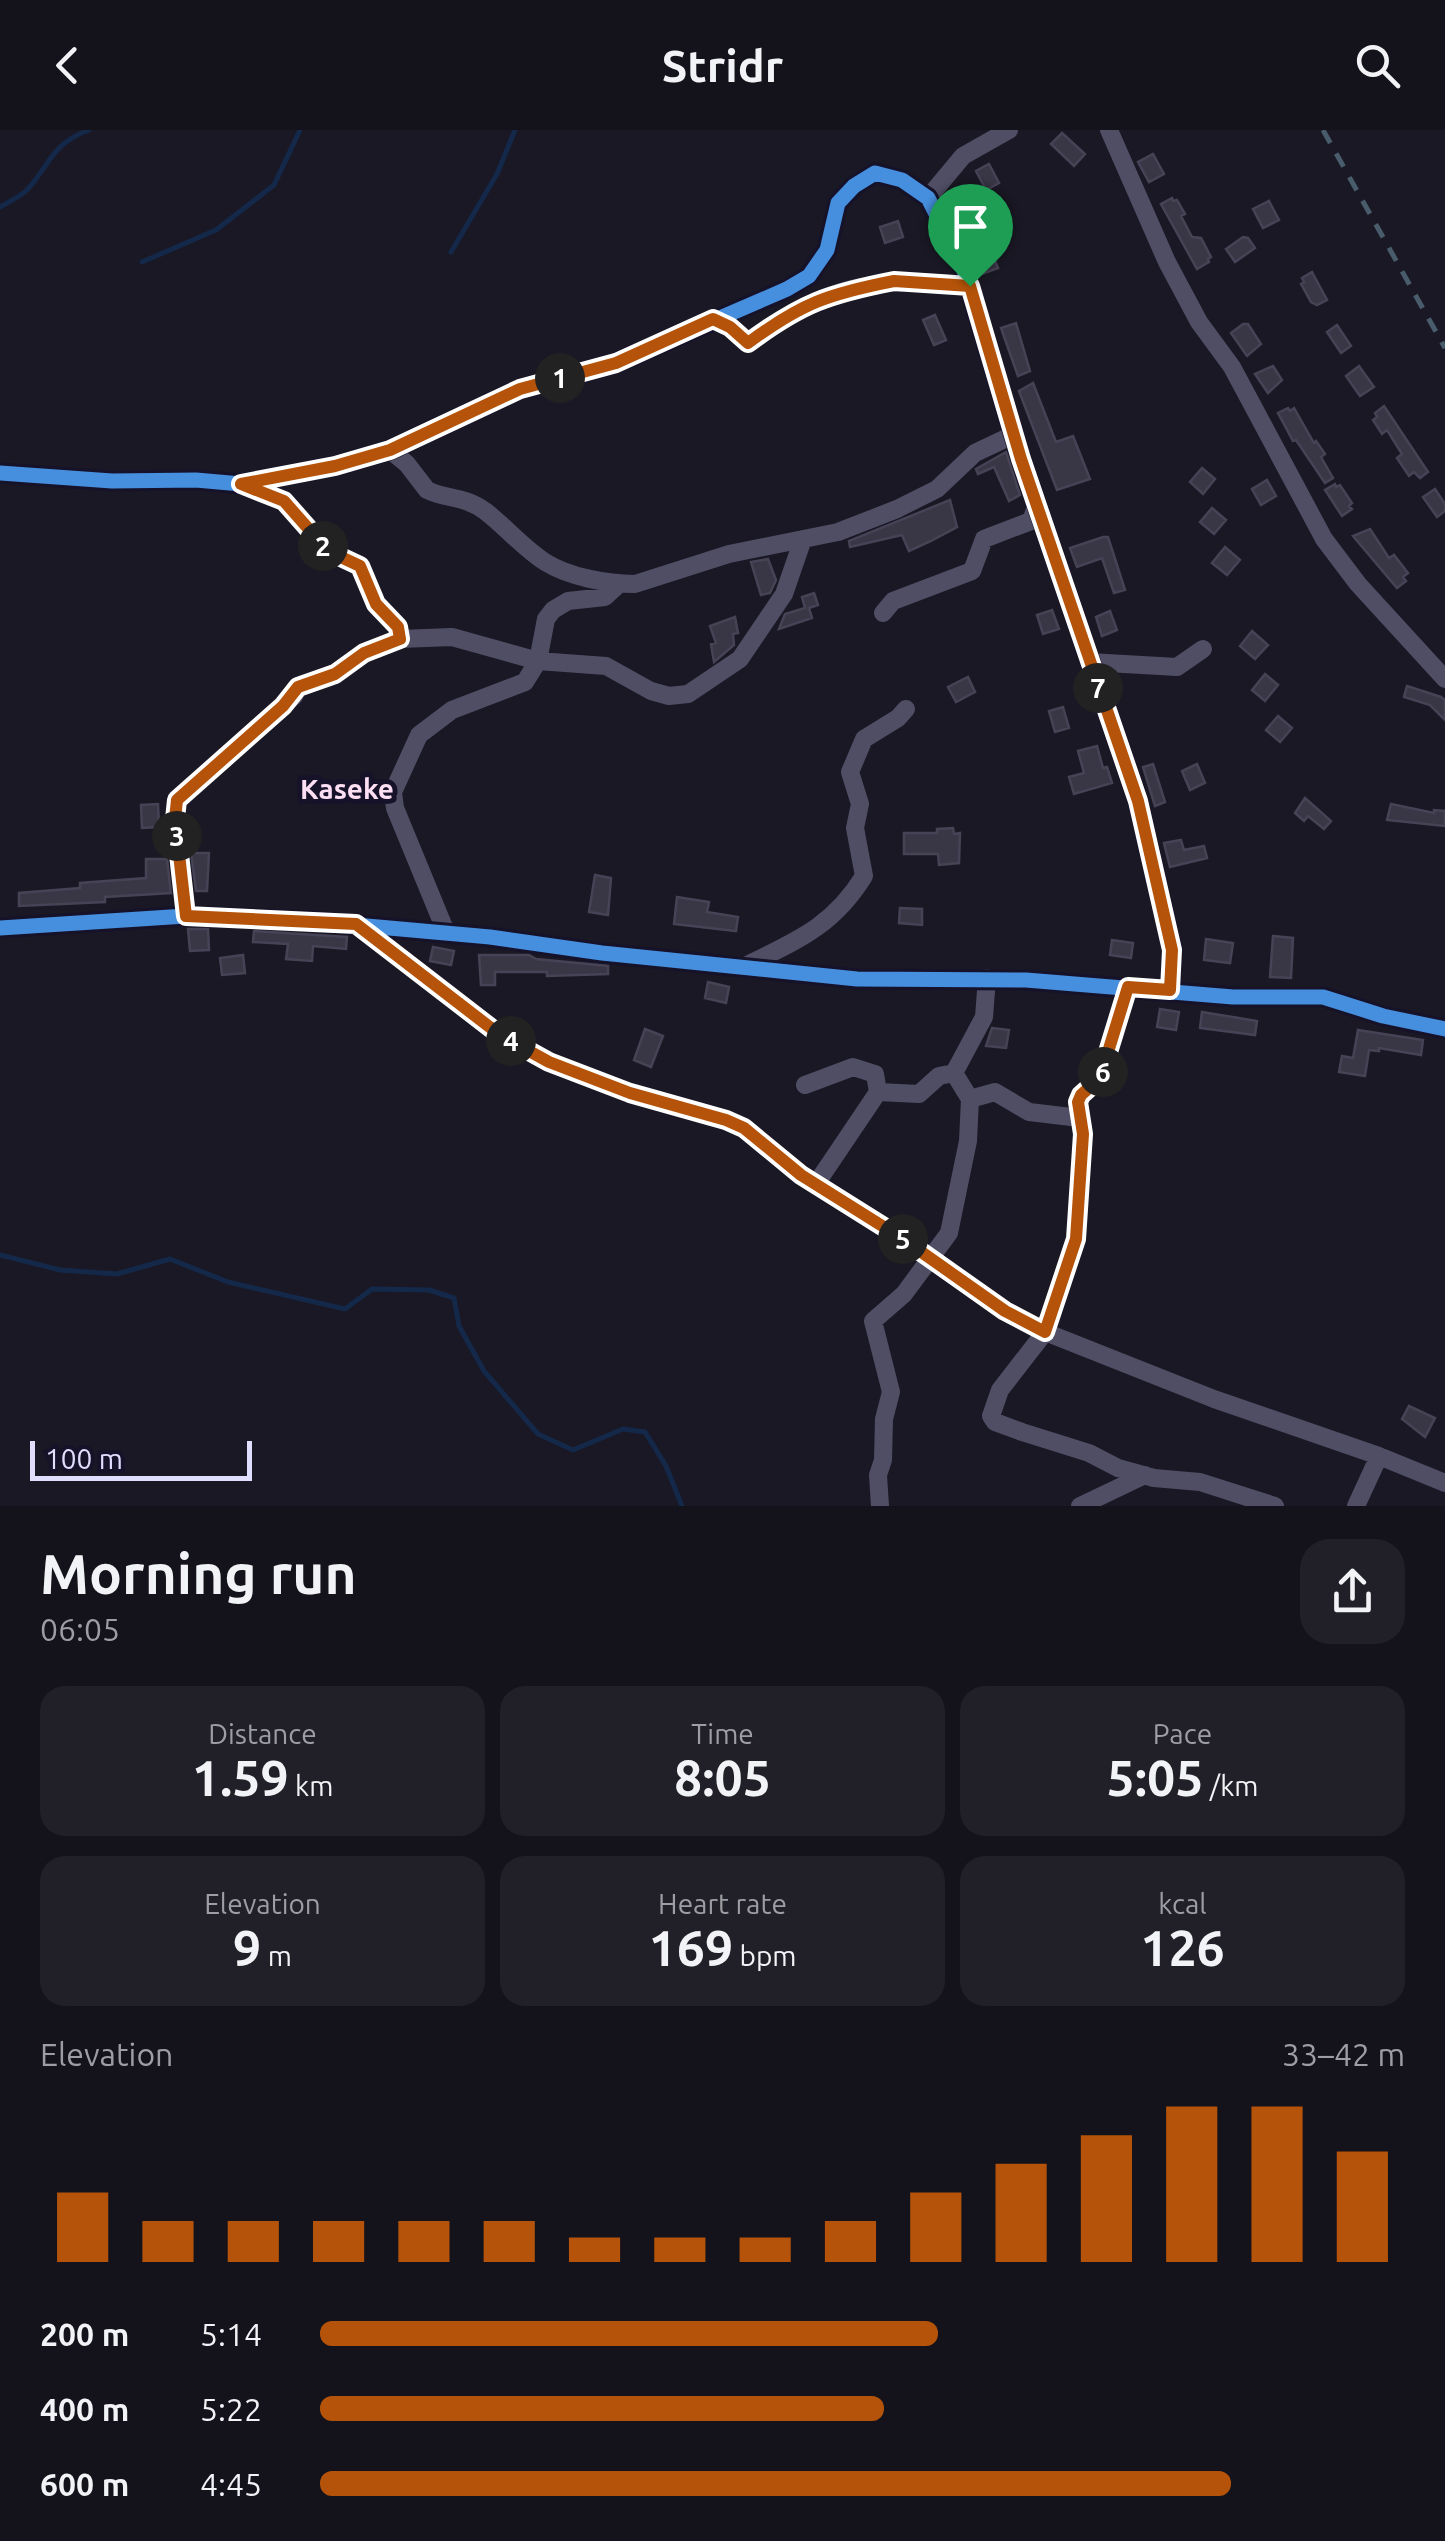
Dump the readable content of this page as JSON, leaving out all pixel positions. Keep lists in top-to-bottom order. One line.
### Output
{"districts":["Kaseke"],"scale_bar":"100 m","page":{"header":"Stridr","pins":["1","2","7","3","4","6","5"],"scale":"100 m","heading":["Morning run","06:05"],"stats":[["Distance","1.59 km"],["Time","8:05"],["Pace","5:05 /km"],["Elevation","9 m"],["Heart rate","169 bpm"],["kcal","126"]],"chart":["Elevation","33–42 m"],"list":[{"name":"200 m","note":"5:14"},{"name":"400 m","note":"5:22"},{"name":"600 m","note":"4:45"}]}}
